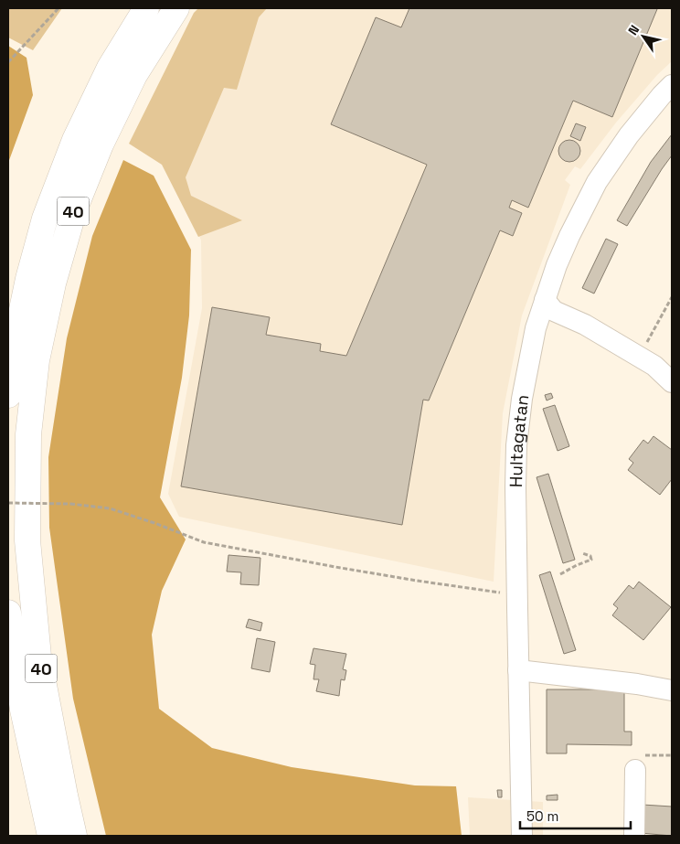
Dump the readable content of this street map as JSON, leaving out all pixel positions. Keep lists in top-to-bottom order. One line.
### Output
{"streets":{"highway":["40"],"street":["Hultagatan"]},"scale_bar":"50 m","north":"top left"}
